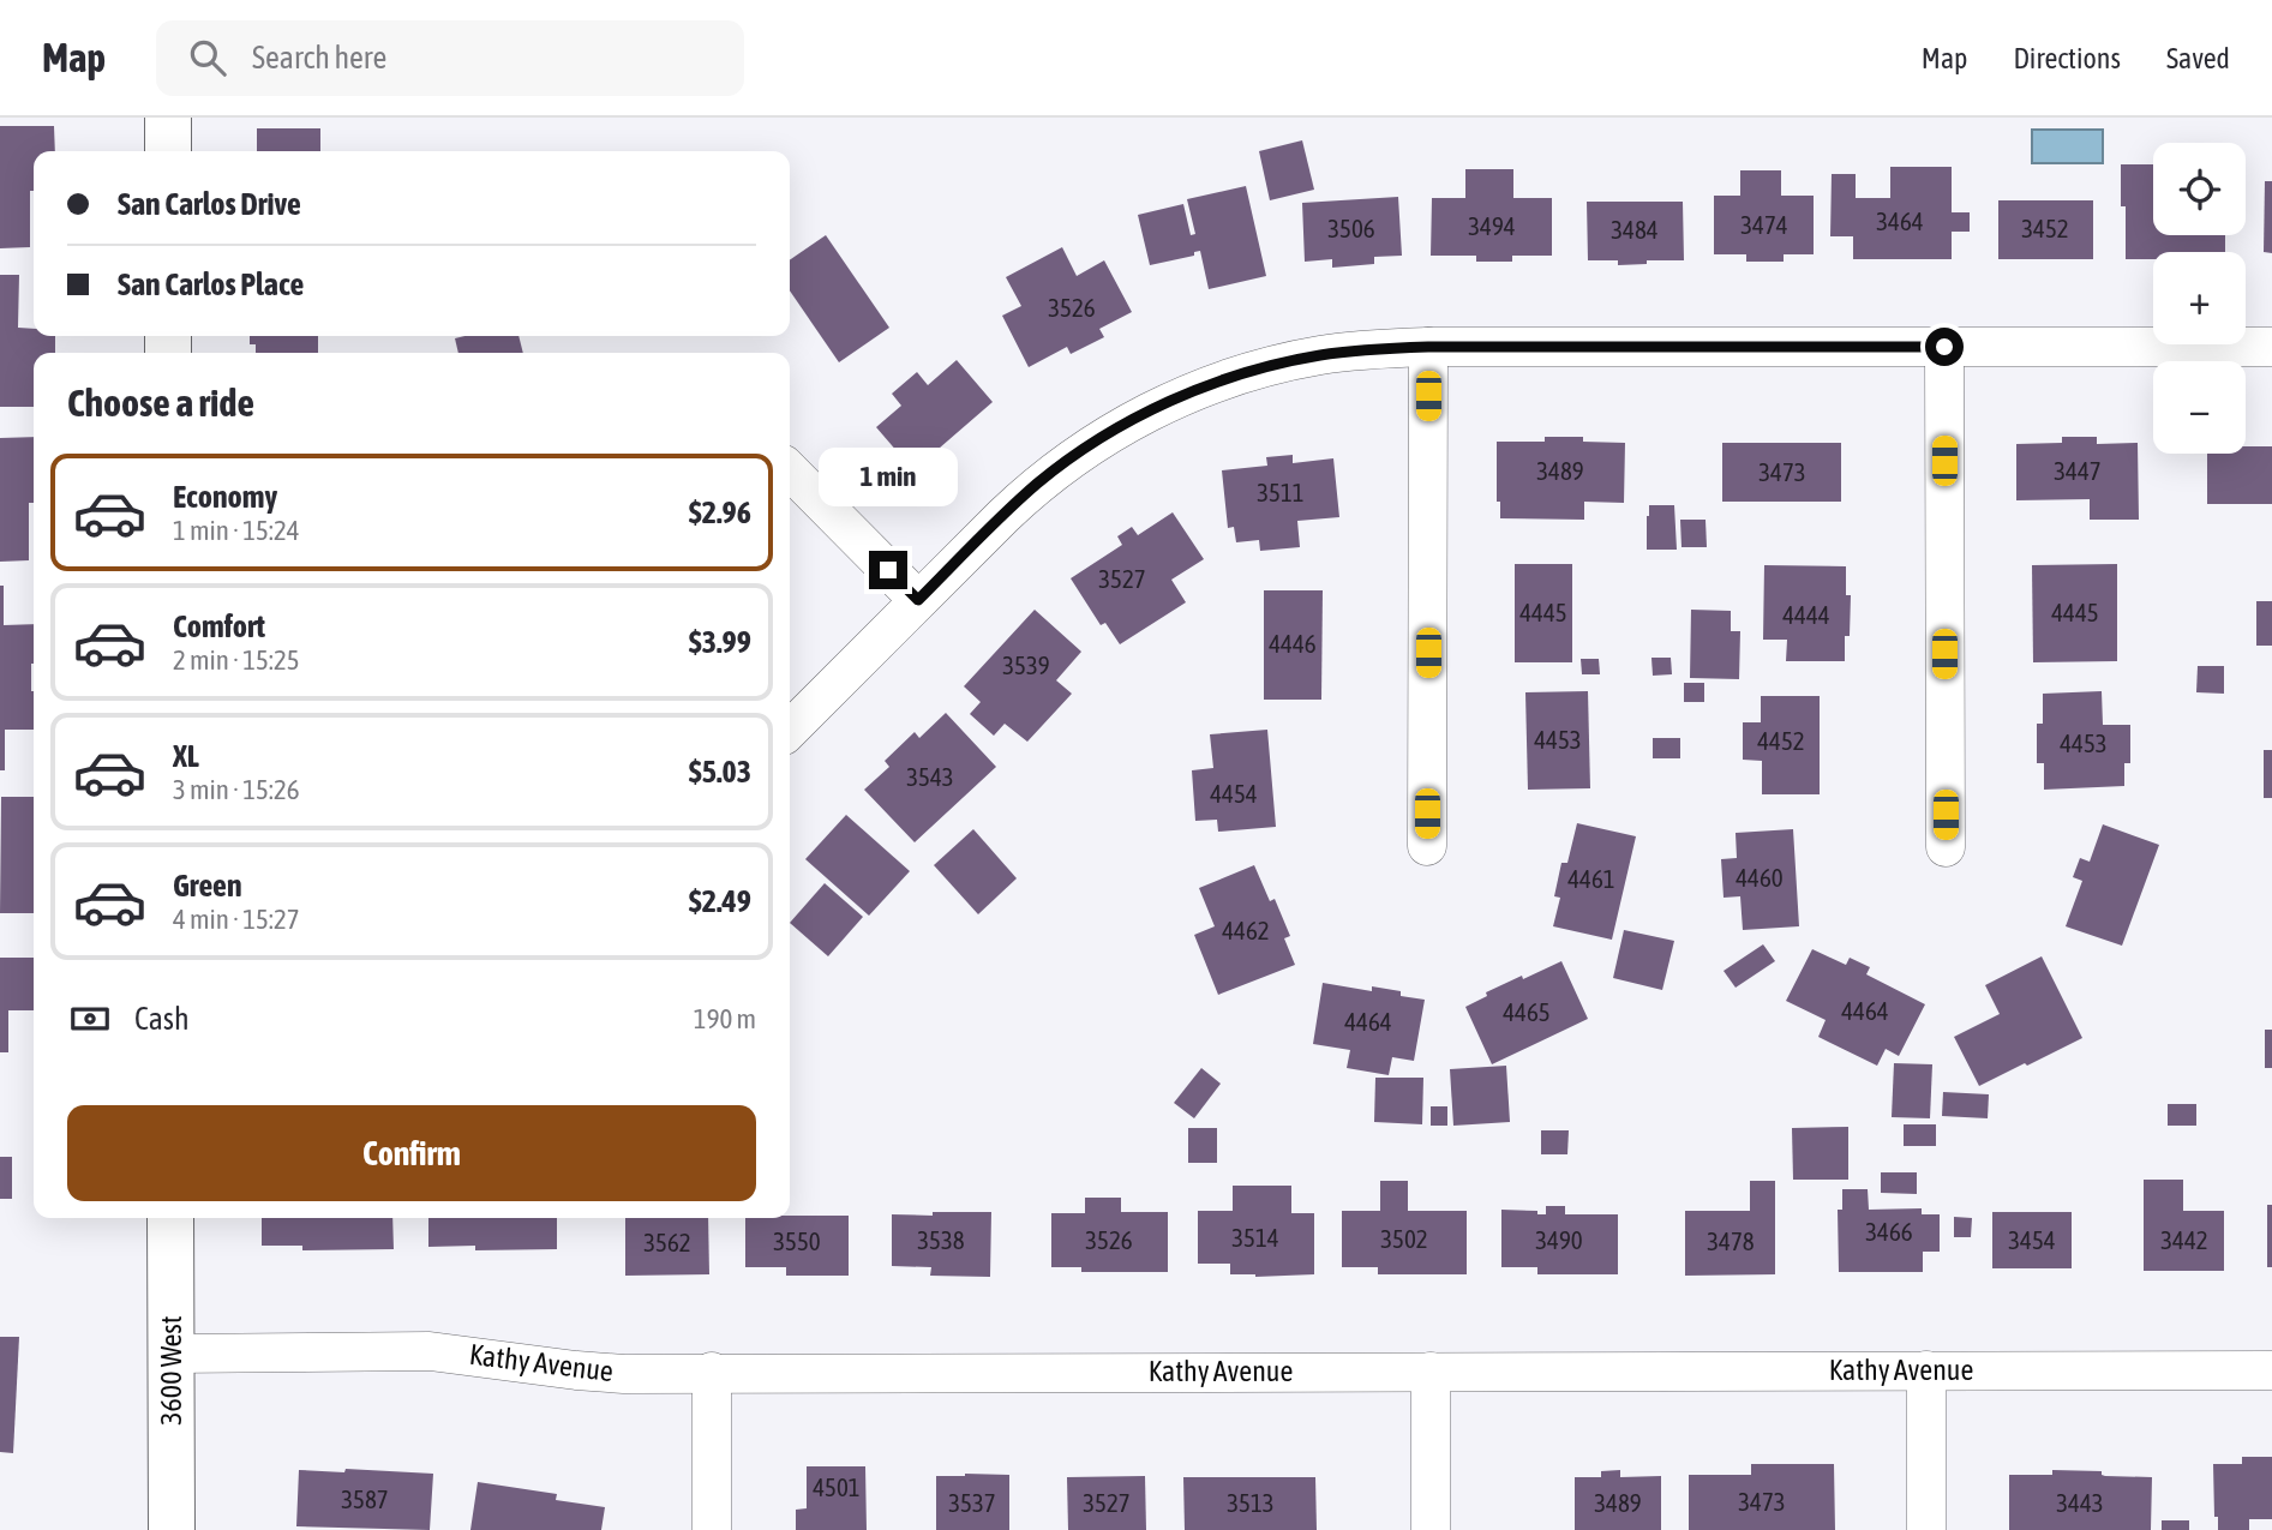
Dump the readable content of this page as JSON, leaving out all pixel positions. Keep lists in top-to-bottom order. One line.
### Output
{"streets":{"street":["Kathy Avenue","3600 West"]},"crossings":[["Kathy Avenue","3600 West"]],"house_numbers":["3464","3474","3494","3506","3452","3484","3526","3489","3447","3473","3511","3527","4445","4445","4444","4446","3539","4453","4452","4453","3543","4454","4460","4461","4462","4464","4465","4464","3466","3514","3502","3538","3526","3490","3454","3442","3550","3478","3562","4501","3587","3473","3537","3527","3513","3489","3443"],"page":{"header":"Map","search":"Search here","nav":["Map","Directions","Saved"],"map_buttons":["+","−"],"banner":["San Carlos Drive","San Carlos Place"],"heading":"Choose a ride","bubble":"1 min","list":[{"name":"Economy","note":"1 min · 15:24","value":"$2.96"},{"name":"Comfort","note":"2 min · 15:25","value":"$3.99"},{"name":"XL","note":"3 min · 15:26","value":"$5.03"},{"name":"Green","note":"4 min · 15:27","value":"$2.49"}],"pay":["Cash","190 m"],"buttons":"Confirm"}}
